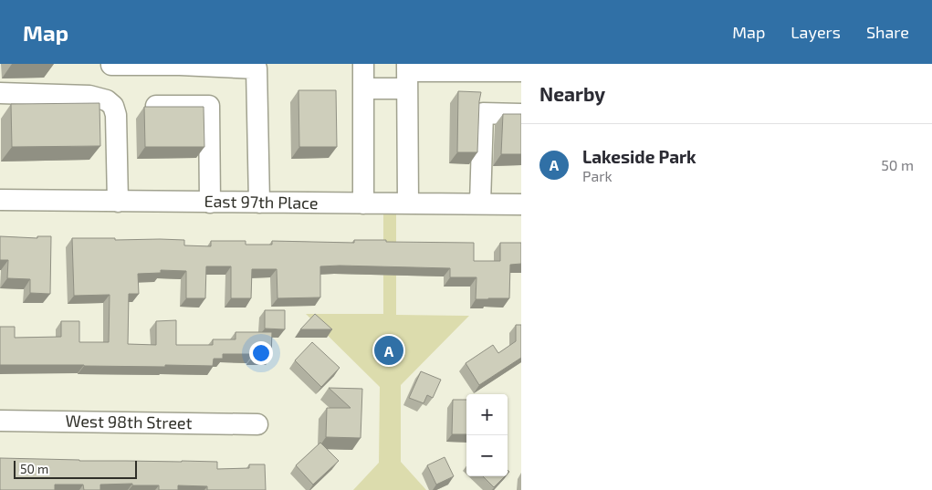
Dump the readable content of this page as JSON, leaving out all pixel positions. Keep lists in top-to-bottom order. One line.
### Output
{"streets":{"street":["East 97th Place","West 98th Street"]},"scale_bar":"50 m","page":{"header":"Map","nav":["Map","Layers","Share"],"heading":"Nearby","list":[{"mark":"A","name":"Lakeside Park","note":"Park","value":"50 m"}],"pins":"A","map_buttons":["+","−"],"scale":"50 m"}}
